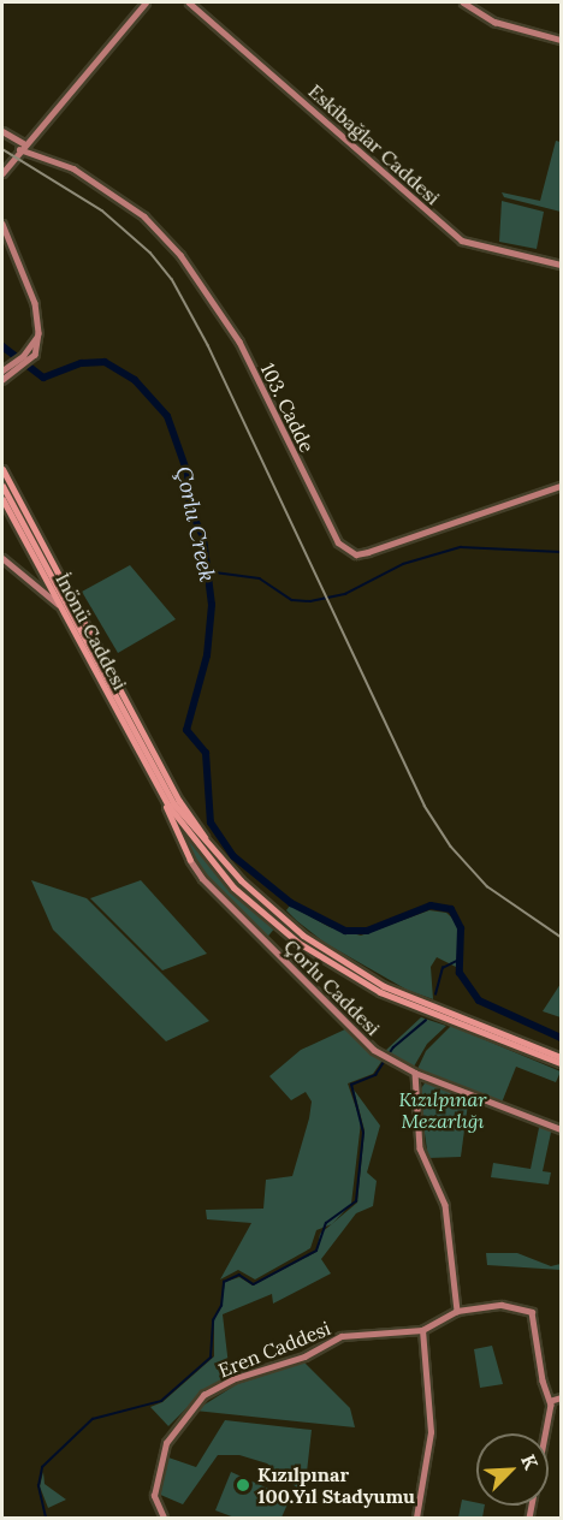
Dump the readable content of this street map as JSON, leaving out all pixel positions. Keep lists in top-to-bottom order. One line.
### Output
{"streets":{"main road":["İnönü Caddesi"],"street":["Eskibağlar Caddesi","103. Cadde","Çorlu Caddesi","Eren Caddesi"]},"water":["Çorlu Creek"],"parks":["Kızılpınar Mezarlığı"],"places":["Kızılpınar 100.Yıl Stadyumu"],"north":"top right"}
